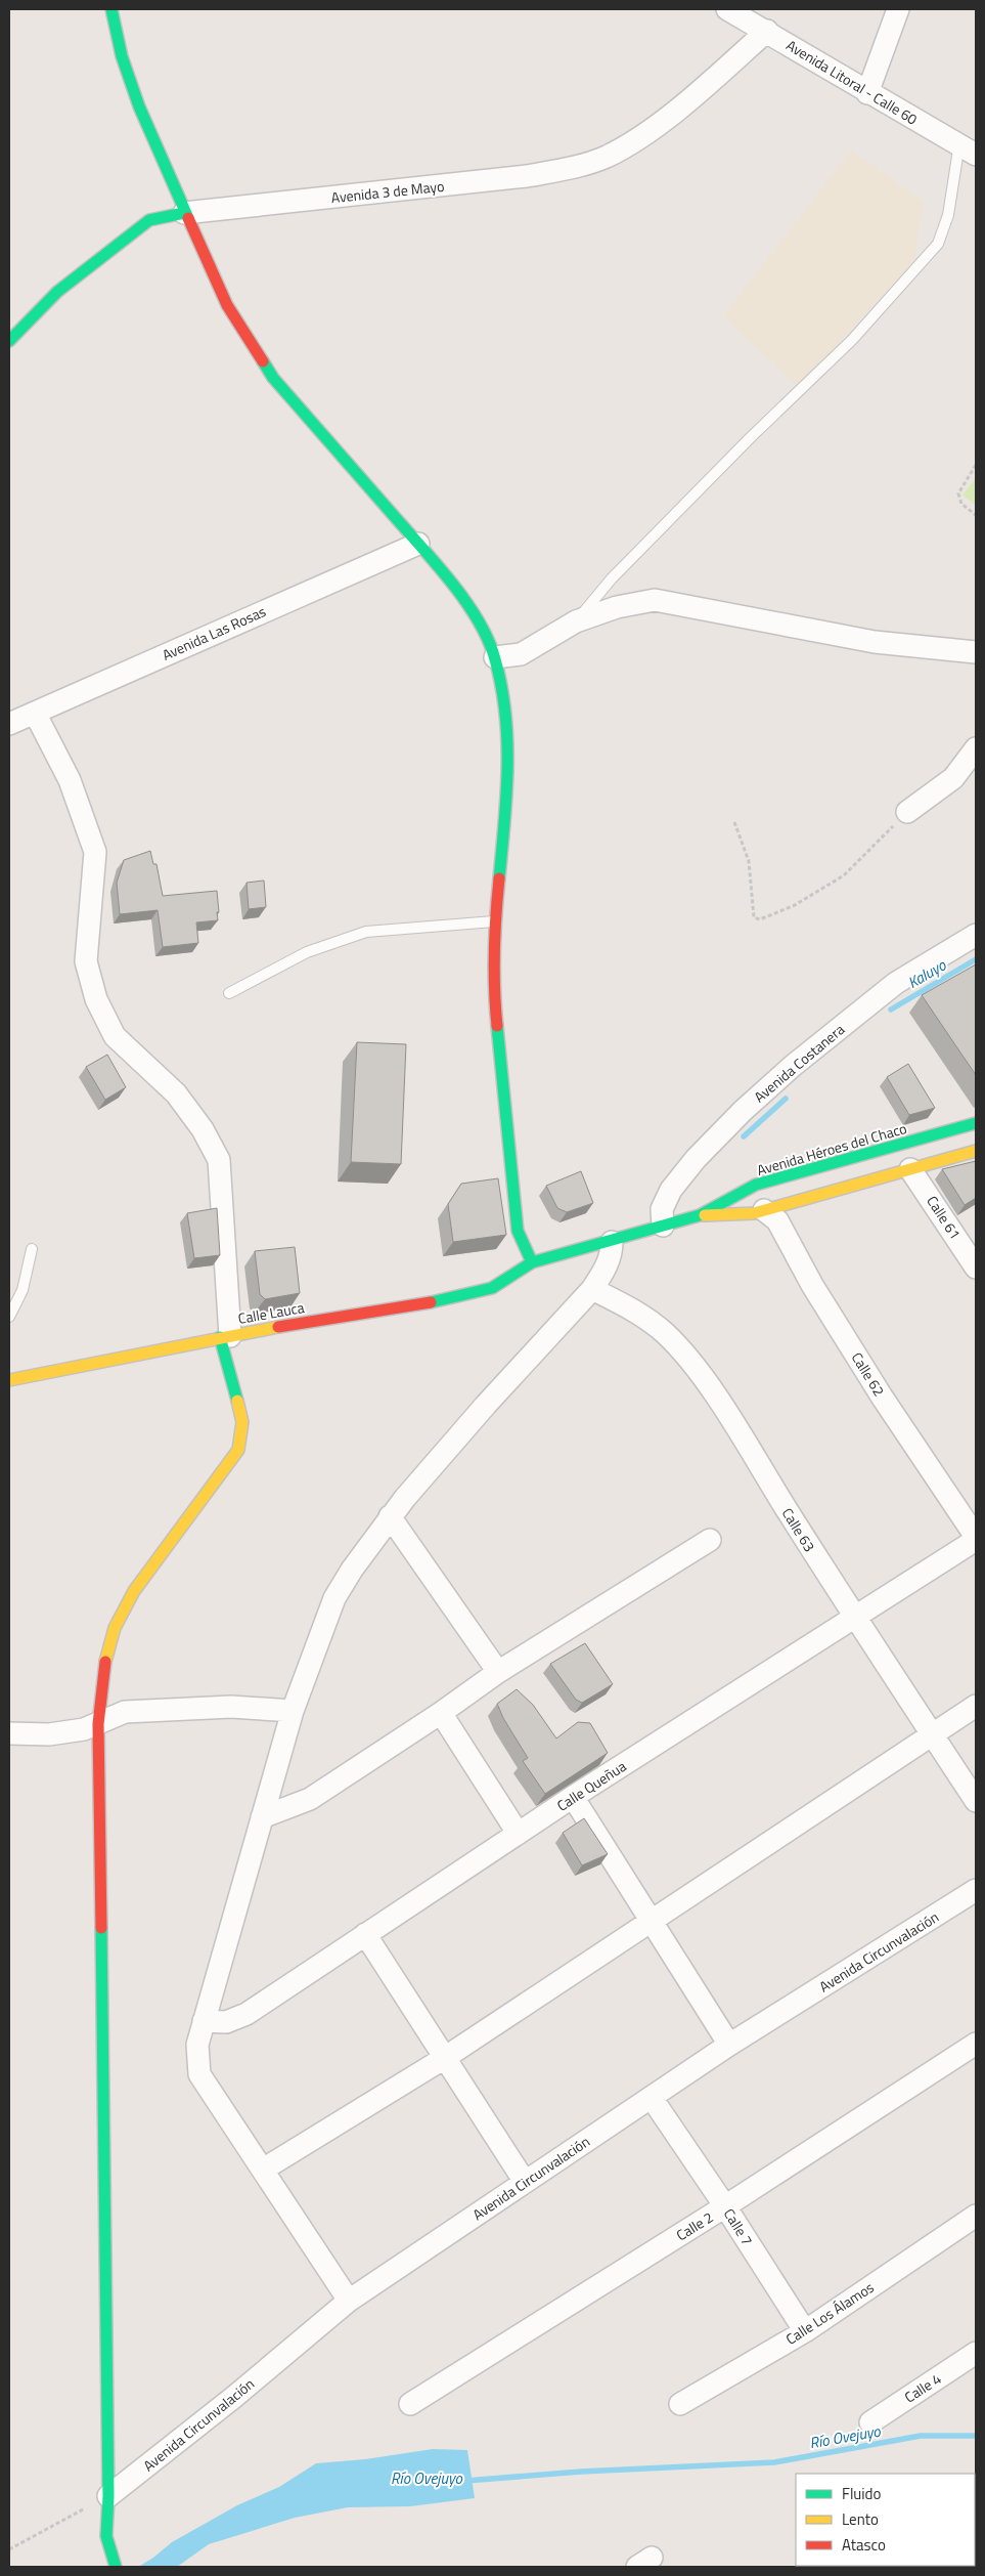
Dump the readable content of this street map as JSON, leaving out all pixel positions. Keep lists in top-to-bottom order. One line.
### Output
{"streets":{"main road":["Avenida 3 de Mayo","Avenida Héroes del Chaco","Calle Lauca"],"street":["Avenida Litoral - Calle 60","Avenida Las Rosas","Avenida Costanera","Calle 61","Calle 62","Calle 63","Calle Queñua","Avenida Circunvalación","Calle 2","Calle 7","Calle Los Álamos","Calle 4"]},"crossings":[["Avenida Litoral - Calle 60","Avenida 3 de Mayo"],["Avenida Costanera","Avenida Héroes del Chaco"],["Avenida Héroes del Chaco","Calle 61"],["Avenida Héroes del Chaco","Calle Lauca"],["Avenida Héroes del Chaco","Calle 62"],["Calle 62","Calle Queñua"],["Calle 63","Calle Queñua"],["Avenida Circunvalación","Calle 7"],["Calle 2","Calle 7"],["Calle 7","Calle Los Álamos"]],"water":["Kaluyo","Río Ovejuyo"],"legend":["Fluido","Lento","Atasco"]}
